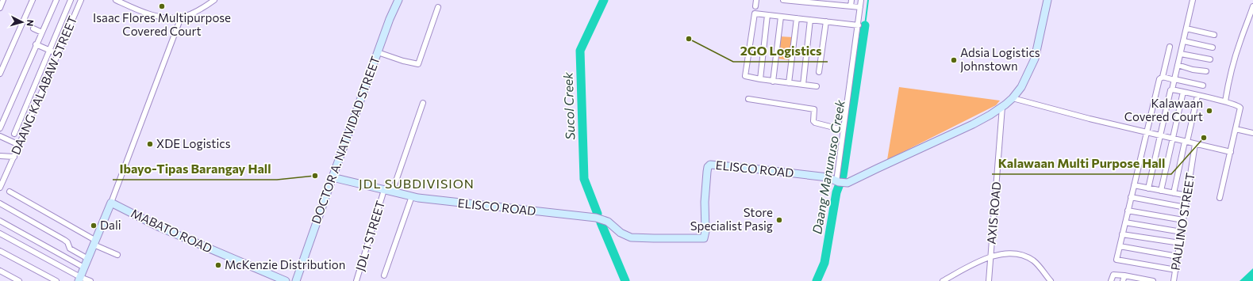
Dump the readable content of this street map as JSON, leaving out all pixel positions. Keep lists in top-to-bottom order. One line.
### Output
{"streets":{"main road":["DOCTOR A. NATIVIDAD STREET","ELISCO ROAD","MABATO ROAD"],"street":["DAANG KALABAW STREET","AXIS ROAD","PAULINO STREET","JDL 1 STREET"]},"crossings":[["DOCTOR A. NATIVIDAD STREET","ELISCO ROAD"],["ELISCO ROAD","JDL 1 STREET"]],"districts":["JDL SUBDIVISION"],"water":["Sucol Creek","Daang Manunuso Creek"],"places":["Isaac Flores Multipurpose Covered Court","2GO Logistics","Adsia Logistics Johnstown","Kalawaan Covered Court","Kalawaan Multi Purpose Hall","XDE Logistics","Ibayo-Tipas Barangay Hall","Store Specialist Pasig","Dali","McKenzie Distribution"],"north":"right"}
